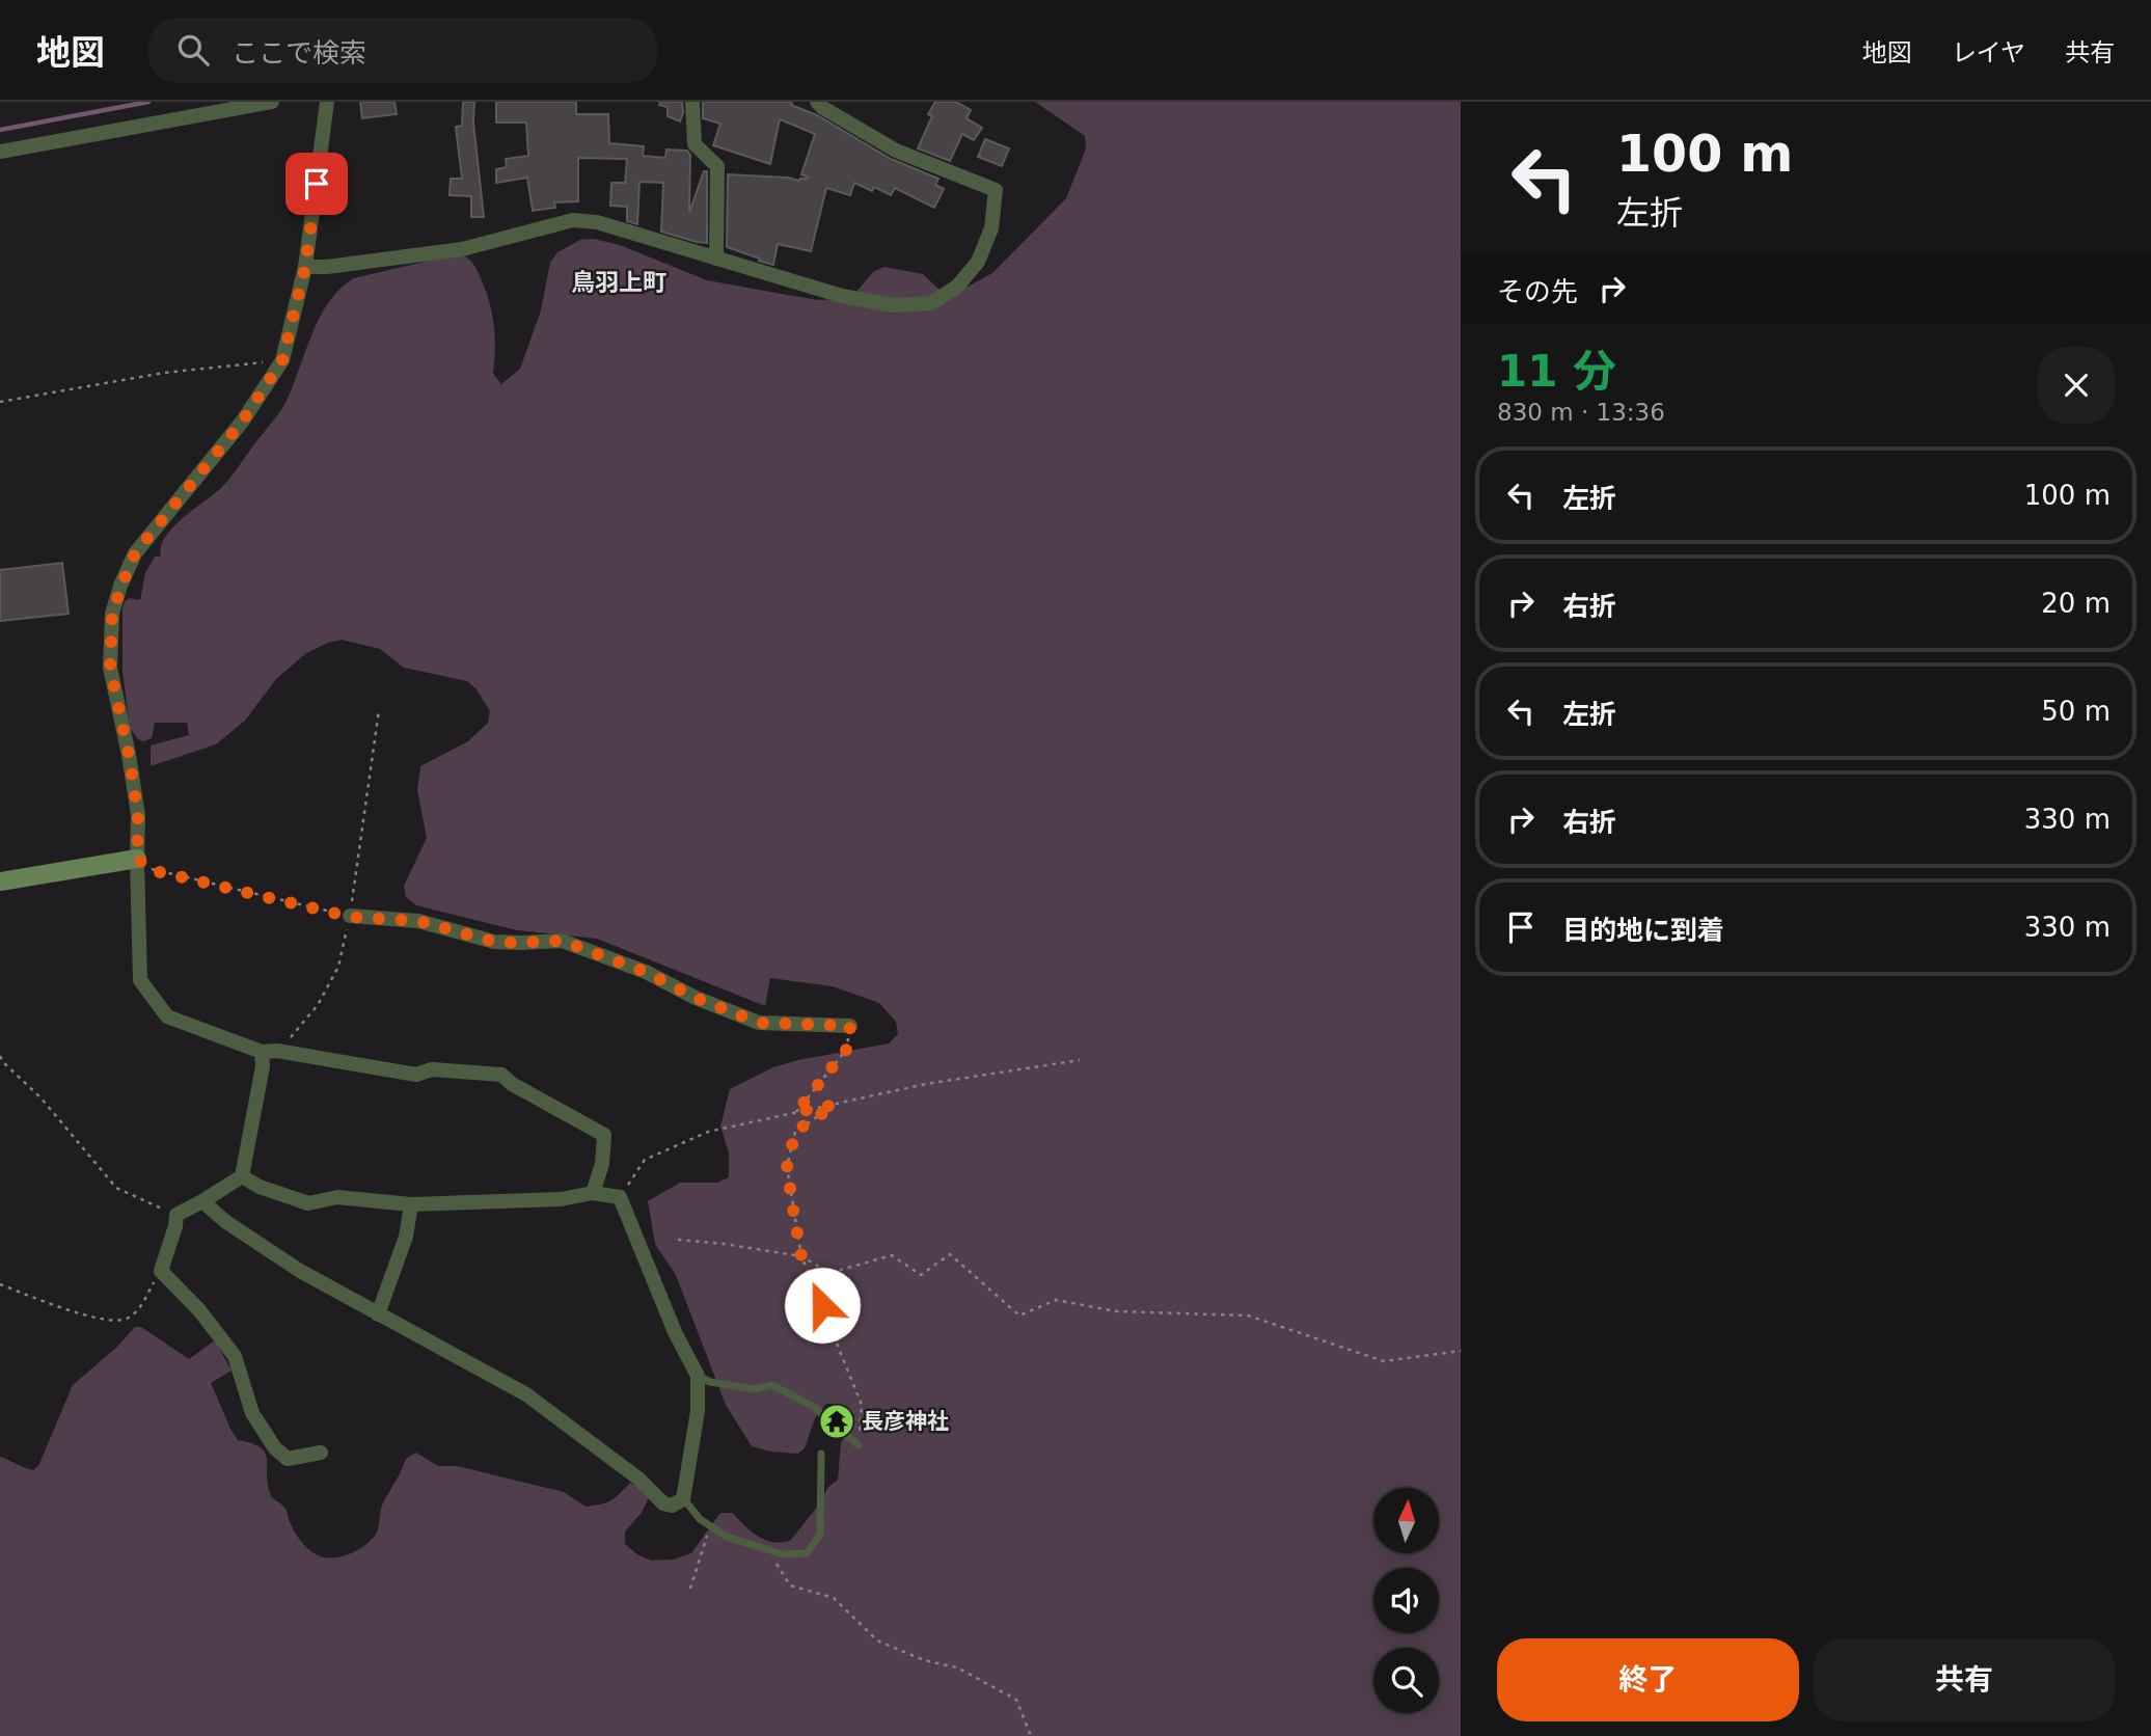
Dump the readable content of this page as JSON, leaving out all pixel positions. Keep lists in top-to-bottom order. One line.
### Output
{"districts":["鳥羽上町"],"places":{"temple":["長彦神社"]},"north":"top","page":{"header":"地図","search":"ここで検索","nav":["地図","レイヤ","共有"],"turn":["100 m","左折"],"then":"その先","heading":["11 分","830 m · 13:36"],"list":[{"name":"左折","value":"100 m"},{"name":"右折","value":"20 m"},{"name":"左折","value":"50 m"},{"name":"右折","value":"330 m"},{"name":"目的地に到着","value":"330 m"}],"buttons":["終了","共有"]}}
